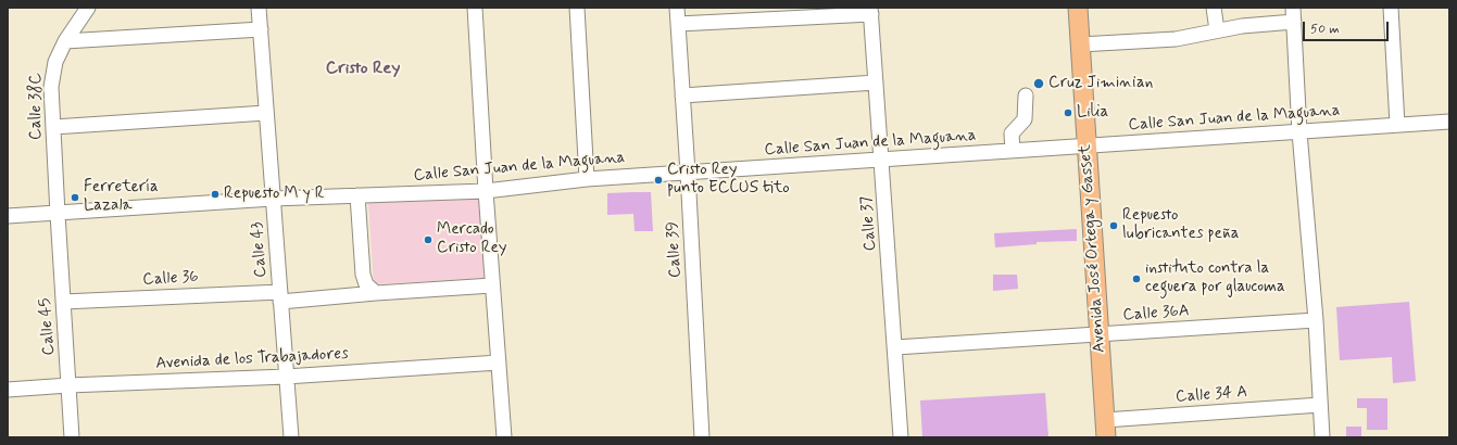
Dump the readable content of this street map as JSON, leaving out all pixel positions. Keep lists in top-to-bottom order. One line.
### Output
{"streets":{"main road":["Avenida José Ortega y Gasset"],"street":["Calle 38C","Calle San Juan de la Maguana","Calle 37","Calle 43","Calle 39","Calle 36","Calle 36A","Calle 45","Avenida de los Trabajadores","Calle 34 A"]},"crossings":[["Calle 38C","Calle San Juan de la Maguana"],["Calle 38C","Calle 45"],["Calle San Juan de la Maguana","Calle 37"],["Calle San Juan de la Maguana","Avenida José Ortega y Gasset"],["Calle San Juan de la Maguana","Calle 43"],["Calle San Juan de la Maguana","Calle 39"],["Calle San Juan de la Maguana","Calle 45"],["Calle 37","Calle 36A"],["Avenida José Ortega y Gasset","Calle 36A"],["Avenida José Ortega y Gasset","Calle 34 A"],["Calle 43","Calle 36"],["Calle 43","Avenida de los Trabajadores"],["Calle 36","Calle 45"],["Calle 45","Avenida de los Trabajadores"]],"districts":["Cristo Rey"],"places":["Cruz Jiminian","Lilia","Cristo Rey punto ECCUS tito","Repuesto M y R","Ferretería Lazala","Repuesto lubricantes peña","Mercado Cristo Rey","instituto contra la ceguera por glaucoma"],"scale_bar":"50 m"}
